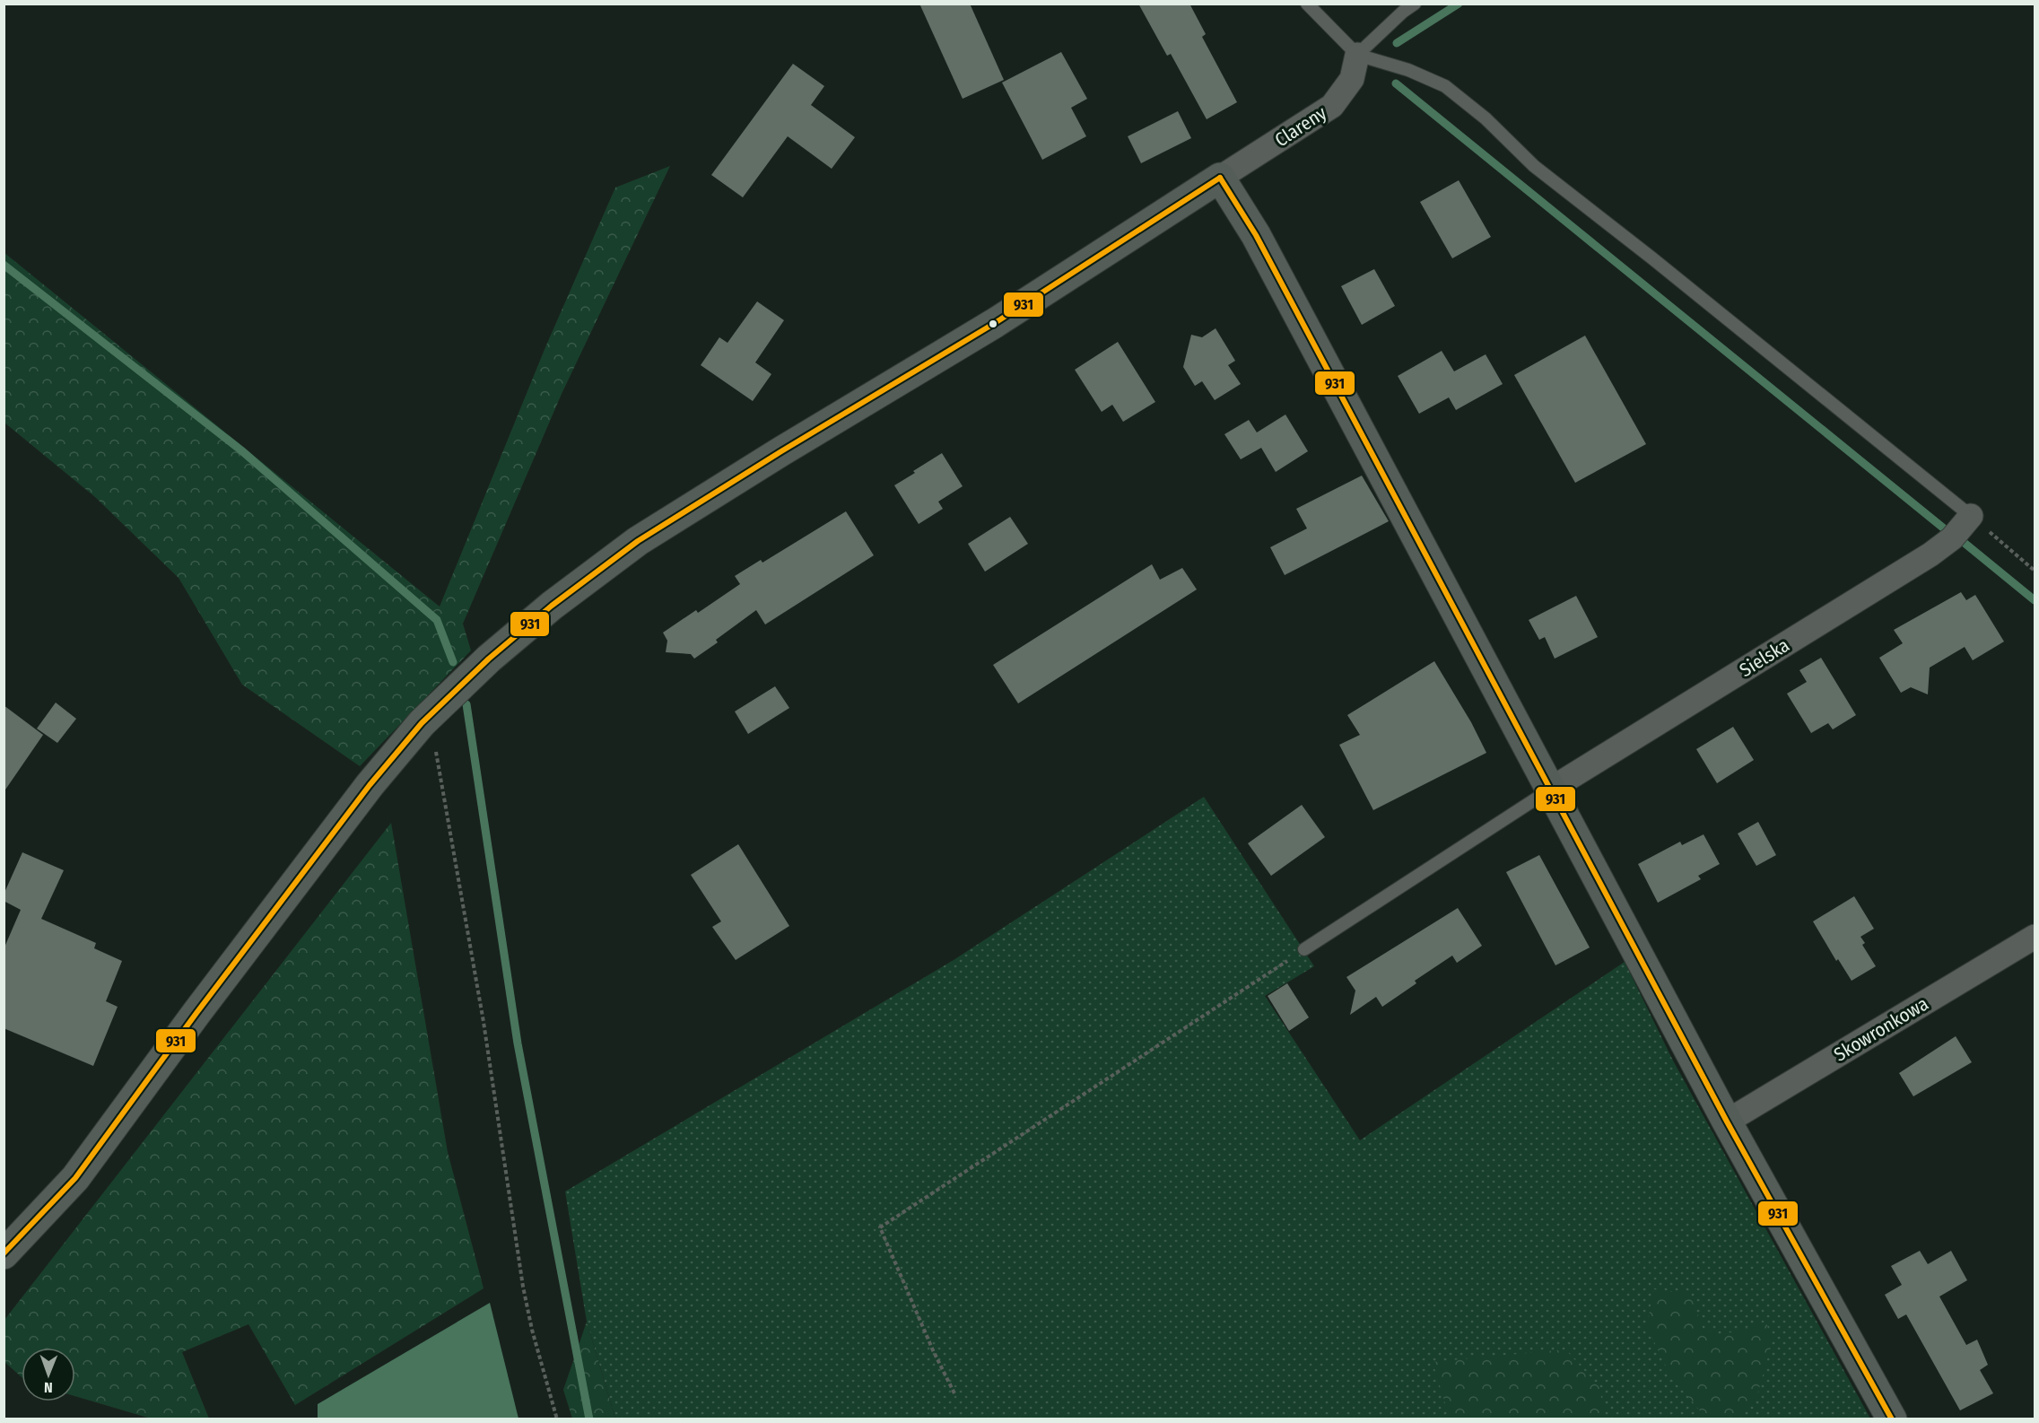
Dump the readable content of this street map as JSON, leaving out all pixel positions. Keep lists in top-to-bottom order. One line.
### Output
{"streets":{"street":["Clareny","Sielska","Skowronkowa"]},"lines":["transit line 931"],"north":"bottom"}
